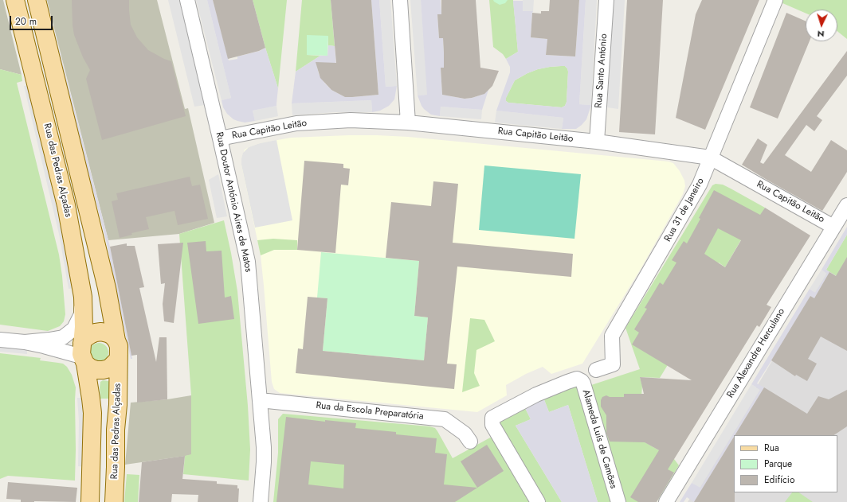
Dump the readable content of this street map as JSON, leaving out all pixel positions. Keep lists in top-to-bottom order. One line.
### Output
{"streets":{"main road":["Rua das Pedras Alçadas"],"street":["Rua Santo António","Rua Capitão Leitão","Rua Doutor António Aires de Matos","Rua 31 de Janeiro","Rua Alexandre Herculano","Rua da Escola Preparatória","Alameda Luís de Camões"]},"crossings":[["Rua Santo António","Rua Capitão Leitão"],["Rua Capitão Leitão","Rua Doutor António Aires de Matos"],["Rua Capitão Leitão","Rua 31 de Janeiro"],["Rua Capitão Leitão","Rua Alexandre Herculano"],["Rua Doutor António Aires de Matos","Rua da Escola Preparatória"]],"legend":["Rua","Parque","Edifício"],"scale_bar":"20 m","north":"bottom"}
